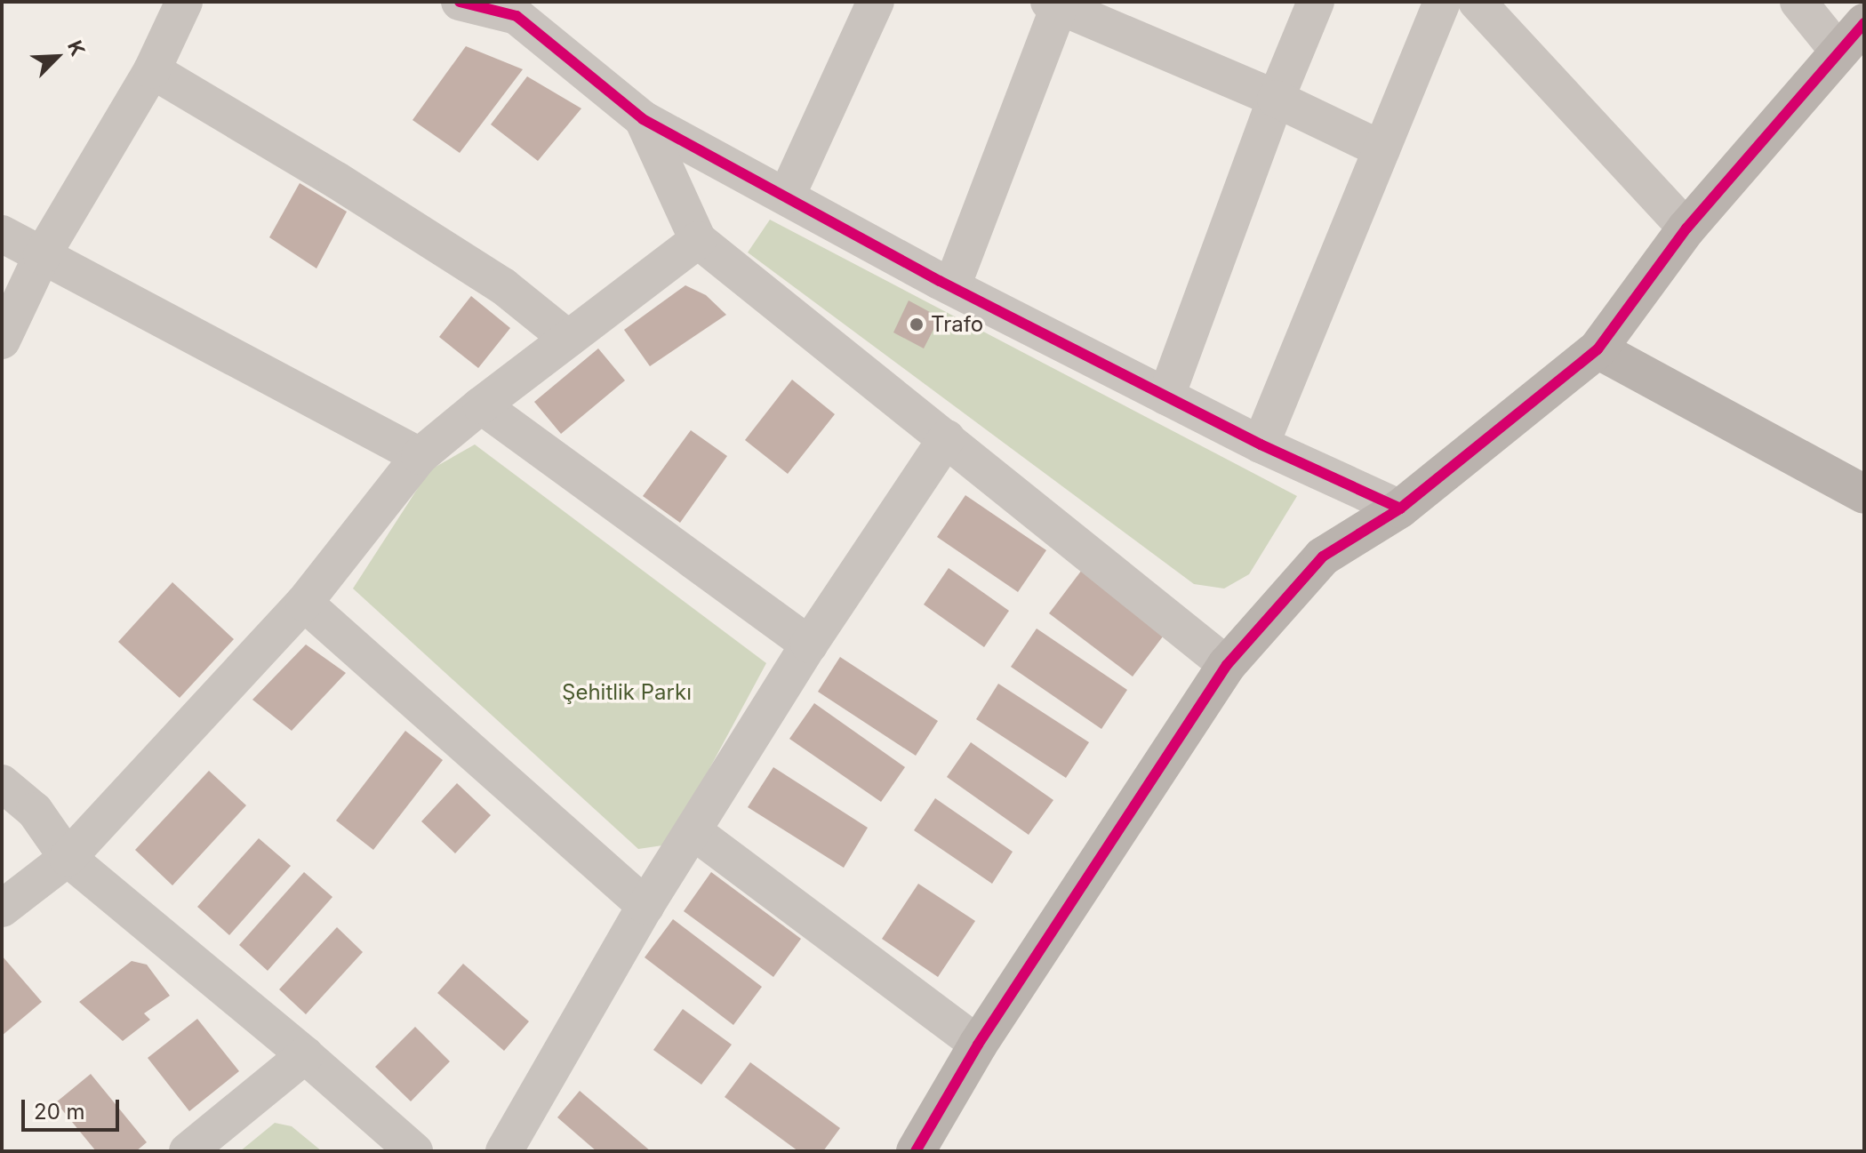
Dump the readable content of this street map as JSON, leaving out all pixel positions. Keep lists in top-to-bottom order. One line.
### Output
{"parks":["Şehitlik Parkı"],"places":["Trafo"],"scale_bar":"20 m","north":"top right"}
